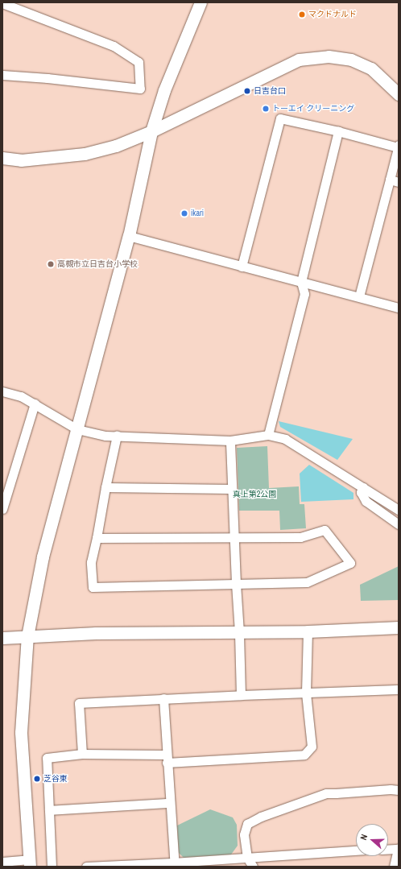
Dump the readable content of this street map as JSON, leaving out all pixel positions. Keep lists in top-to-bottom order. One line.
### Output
{"parks":["真上第2公園"],"places":["マクドナルド","日吉台口","トーエイ クリーニング","ikari","高槻市立日吉台小学校","芝谷東"],"north":"left"}
